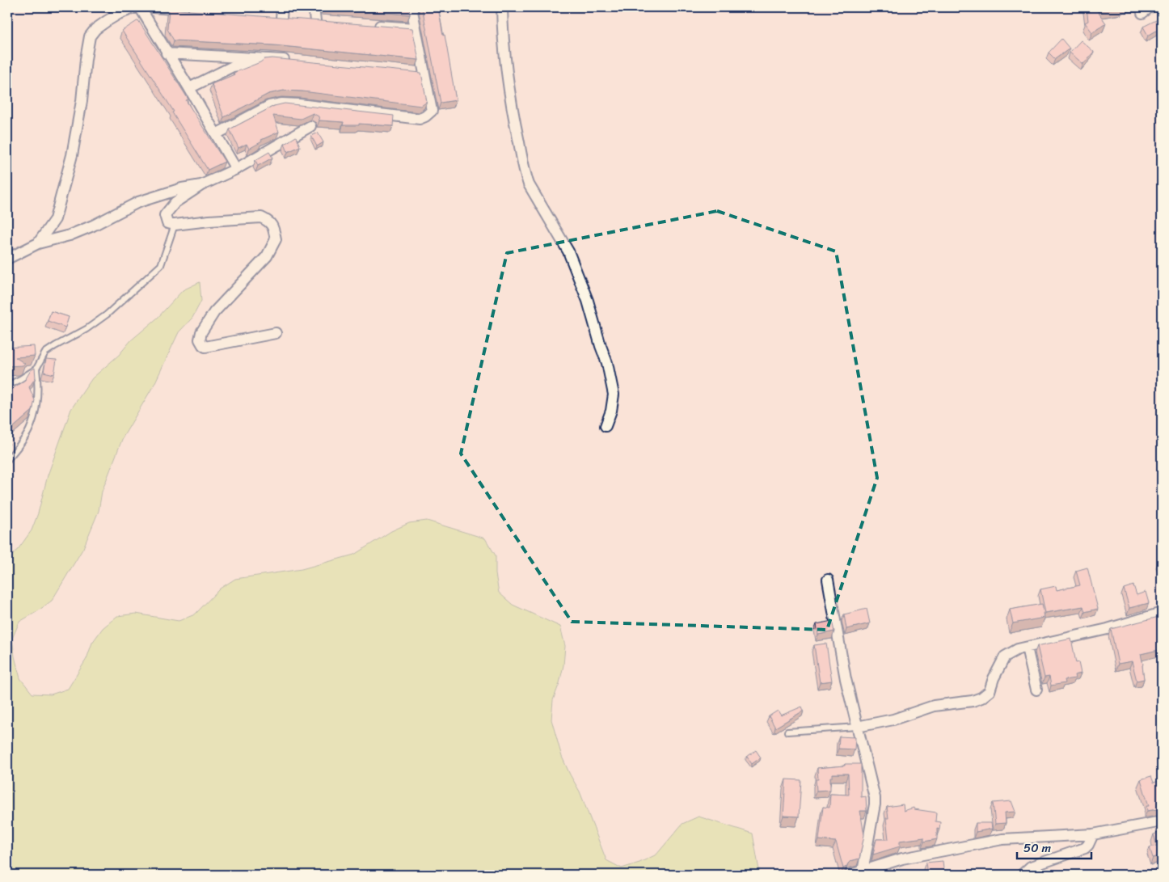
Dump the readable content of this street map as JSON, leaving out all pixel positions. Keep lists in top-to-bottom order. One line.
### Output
{"scale_bar":"50 m"}
